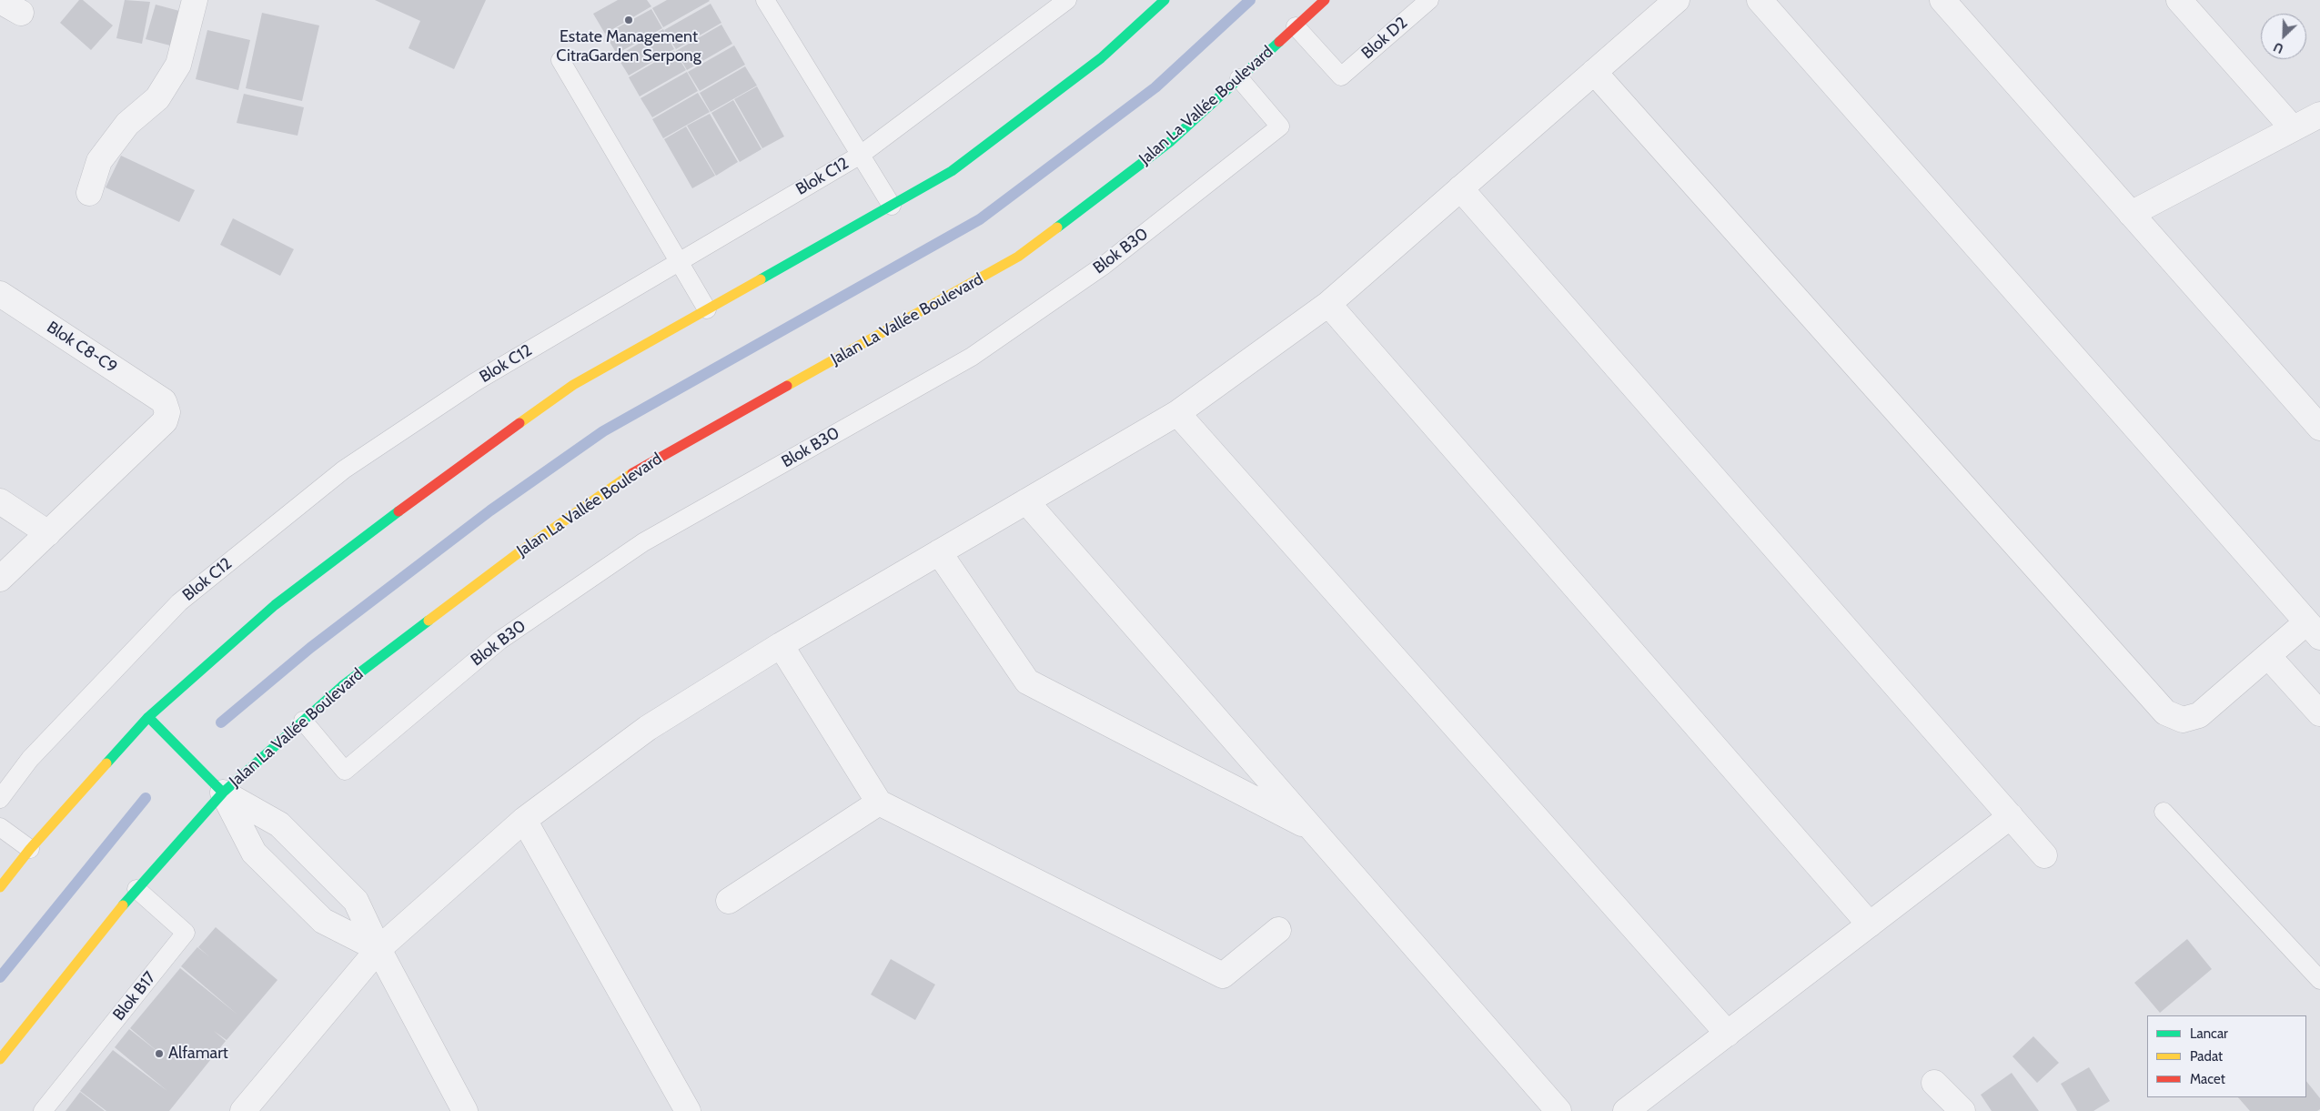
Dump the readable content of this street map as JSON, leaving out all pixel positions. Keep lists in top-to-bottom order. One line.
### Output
{"streets":{"street":["Jalan La Vallée Boulevard","Blok C8-C9"],"lane":["Blok D2","Blok C12","Blok B30","Blok B17"]},"crossings":[["Blok D2","Jalan La Vallée Boulevard"],["Jalan La Vallée Boulevard","Blok B30"],["Jalan La Vallée Boulevard","Blok B17"]],"places":["Estate Management CitraGarden Serpong","Alfamart"],"legend":["Lancar","Padat","Macet"],"north":"bottom left"}
